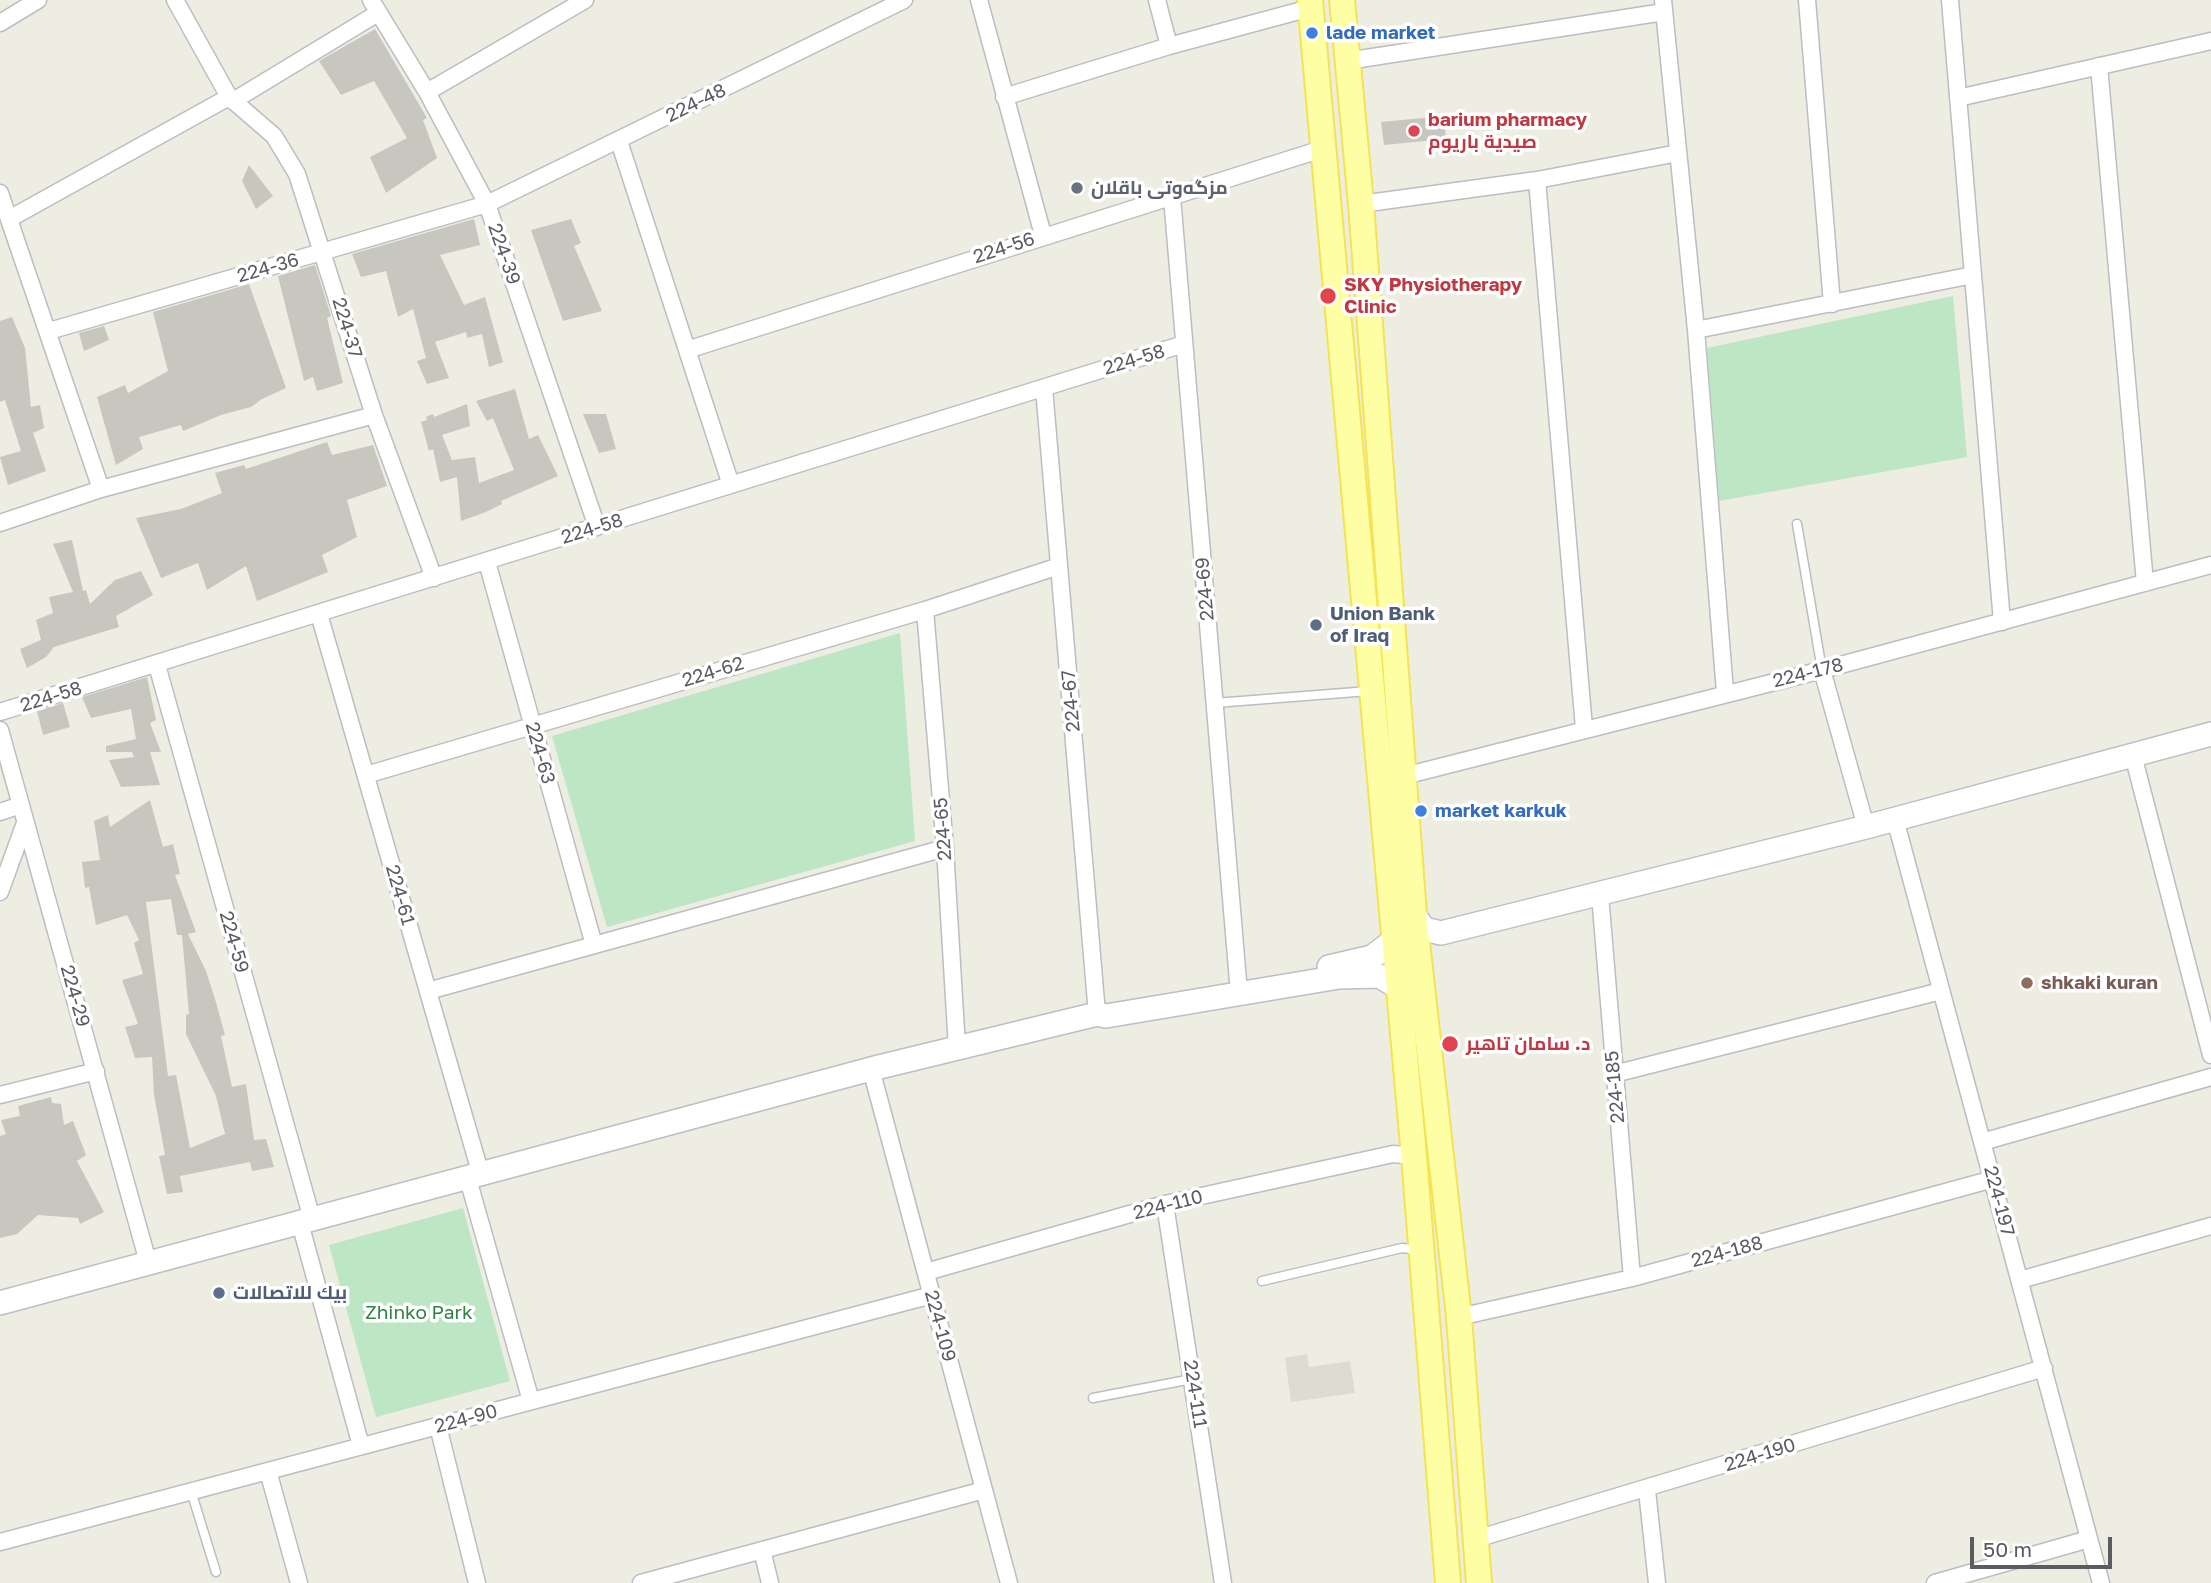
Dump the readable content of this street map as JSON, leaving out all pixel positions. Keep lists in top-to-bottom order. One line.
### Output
{"streets":{"street":["224-48","224-56","224-39","224-36","224-37","224-58","224-69","224-62","224-178","224-67","224-63","224-65","224-61","224-59","224-29","224-185","224-197","224-110","224-188","224-109","224-111","224-90","224-190"]},"crossings":[["224-48","224-39"],["224-48","224-36"],["224-56","224-69"],["224-39","224-36"],["224-39","224-58"],["224-36","224-37"],["224-37","224-58"],["224-58","224-69"],["224-58","224-67"],["224-58","224-63"],["224-58","224-61"],["224-58","224-59"],["224-62","224-67"],["224-62","224-63"],["224-62","224-65"],["224-62","224-61"],["224-61","224-90"],["224-59","224-90"],["224-185","224-188"],["224-197","224-188"],["224-197","224-190"],["224-110","224-109"],["224-110","224-111"],["224-109","224-90"]],"parks":["Zhinko Park"],"places":["lade market","barium pharmacy صيدية باريوم","مزگه‌وتی باقلان","SKY Physiotherapy Clinic","Union Bank of Iraq","market karkuk","shkaki kuran","د. سامان تاهیر","بيك للاتصالات"],"scale_bar":"50 m"}
